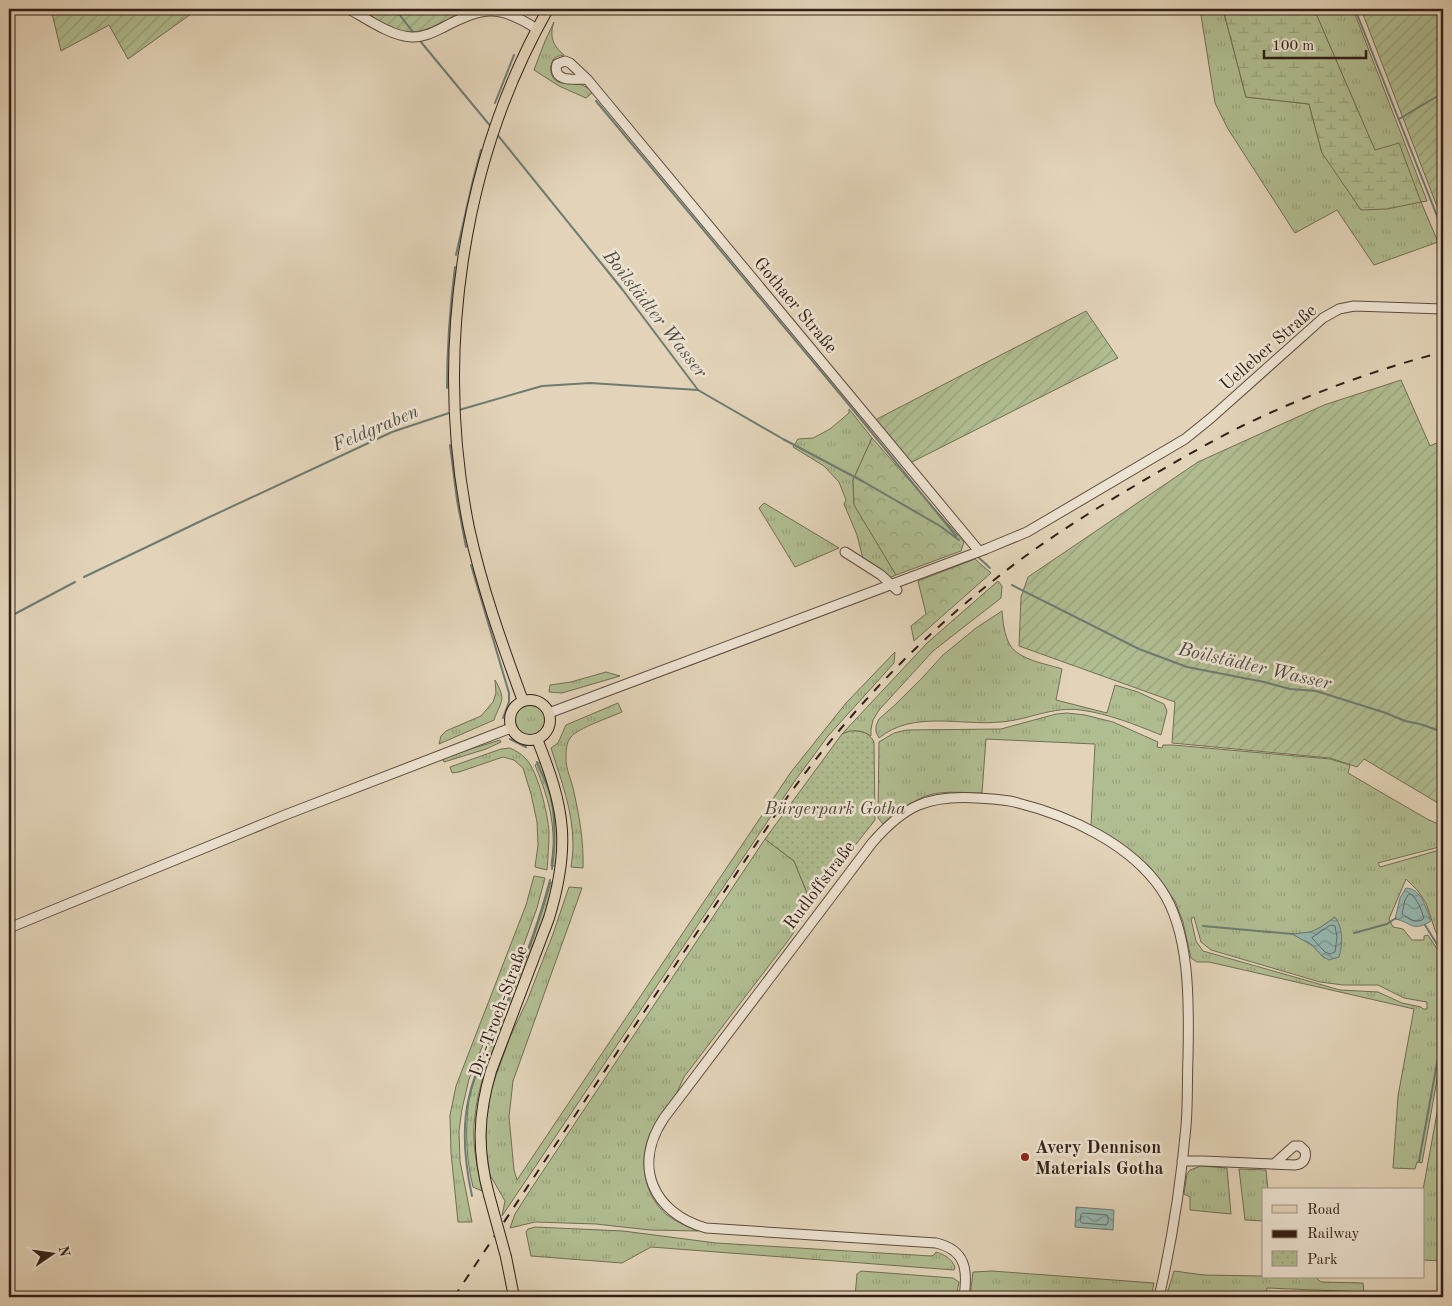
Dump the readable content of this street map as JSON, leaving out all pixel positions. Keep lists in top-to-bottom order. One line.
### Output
{"streets":{"main road":["Dr.-Troch-Straße"],"street":["Gothaer Straße","Uelleber Straße","Rudloffstraße"]},"crossings":[["Gothaer Straße","Uelleber Straße"],["Uelleber Straße","Dr.-Troch-Straße"]],"water":["Boilstädter Wasser","Feldgraben"],"parks":["Bürgerpark Gotha"],"places":["Avery Dennison Materials Gotha"],"legend":["Road","Railway","Park"],"scale_bar":"100 m","north":"right"}
